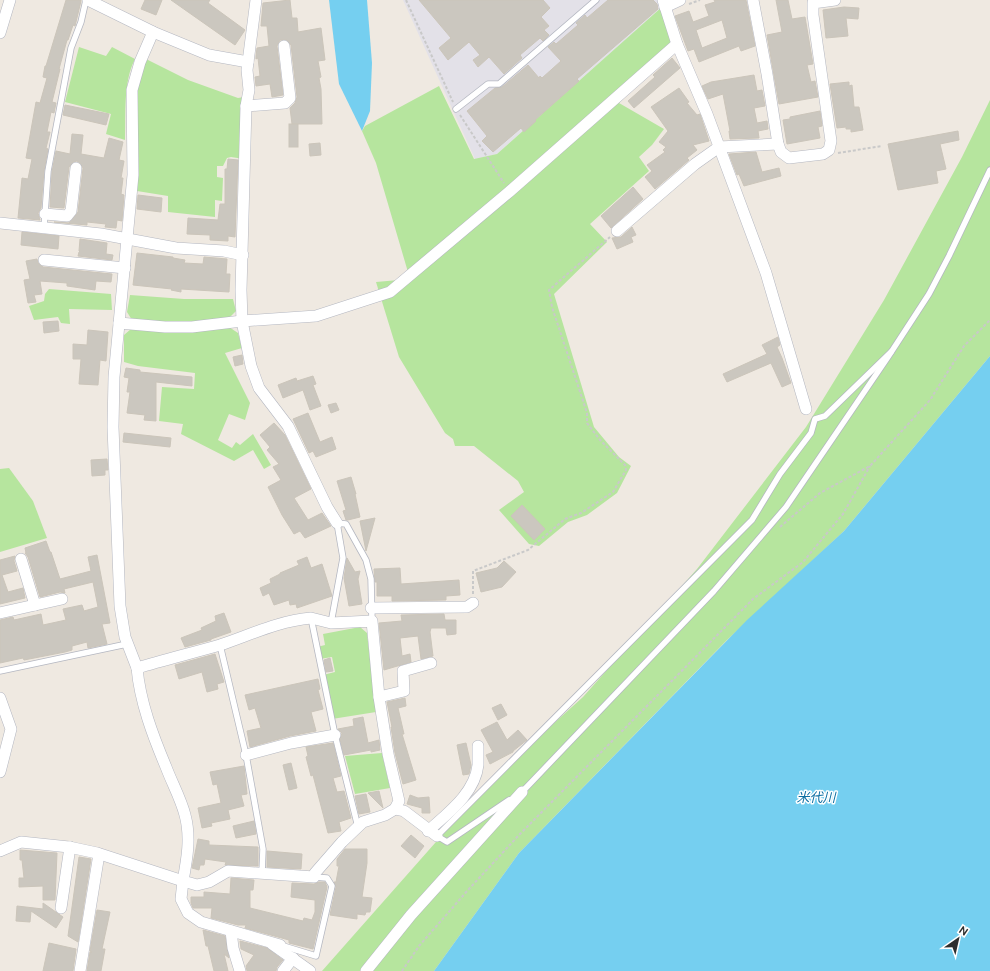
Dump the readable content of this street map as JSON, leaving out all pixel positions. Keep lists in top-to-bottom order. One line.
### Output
{"water":["米代川"],"north":"top right"}
